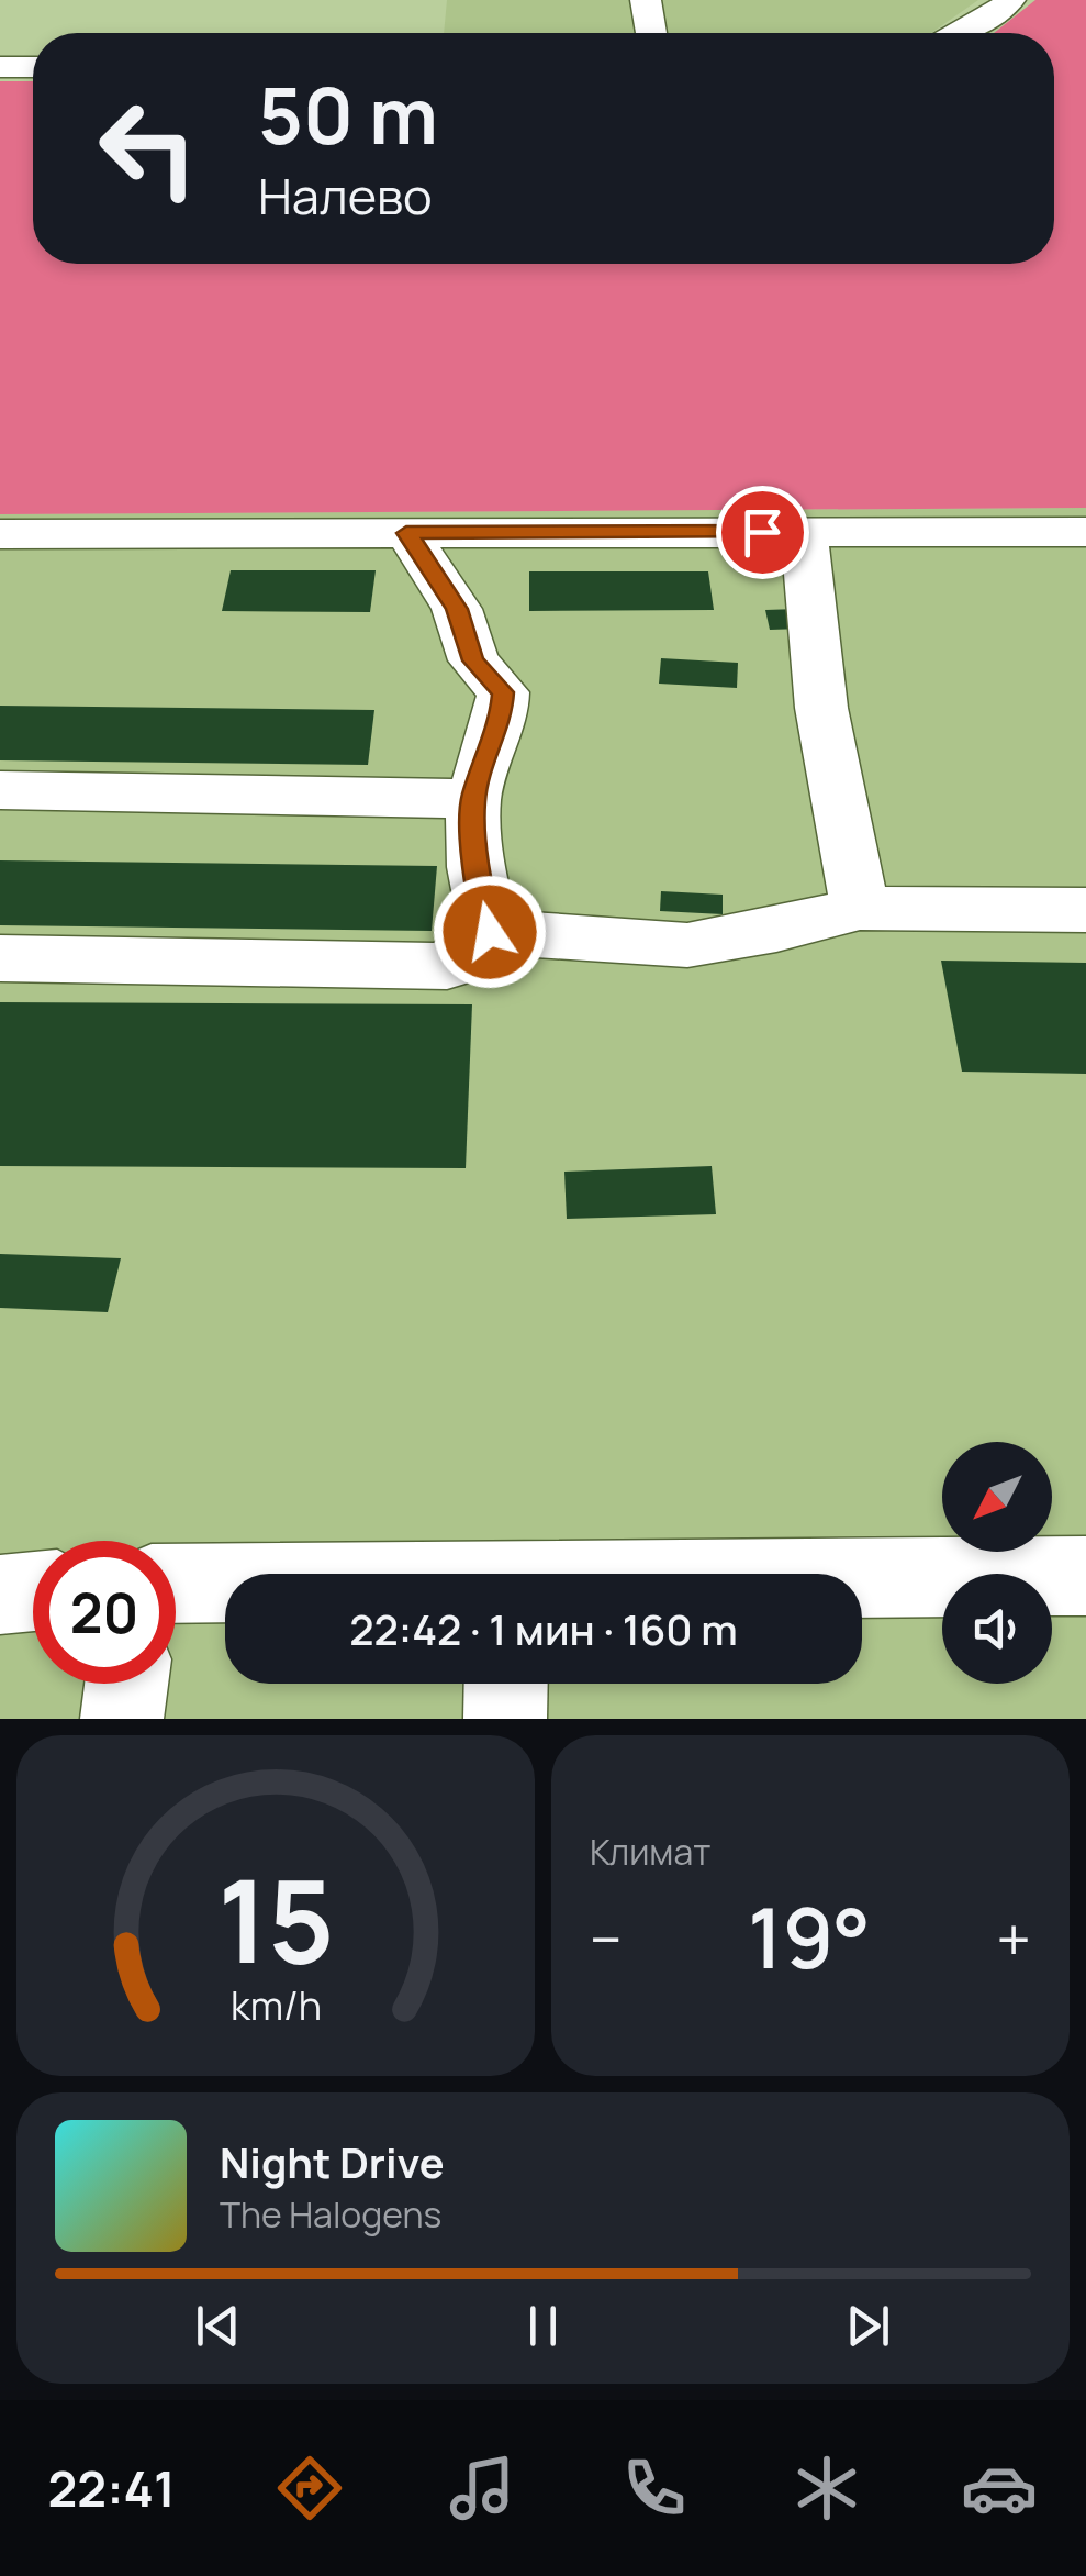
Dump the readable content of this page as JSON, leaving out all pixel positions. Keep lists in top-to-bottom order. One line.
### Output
{"north":"bottom left","page":{"turn":["50 m","Налево"],"limit":"20","trip":"22:42 · 1 мин · 160 m","tile":"Климат","heat":["−","19°","+"],"song":["Night Drive","The Halogens"],"tabs":"22:41","gauge":["15","km/h"]}}
